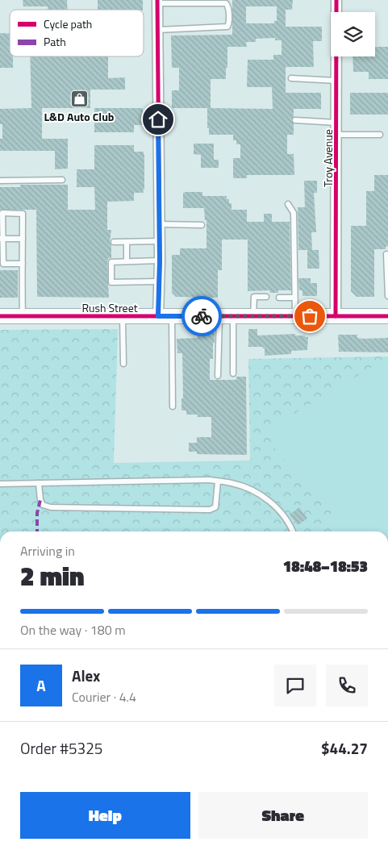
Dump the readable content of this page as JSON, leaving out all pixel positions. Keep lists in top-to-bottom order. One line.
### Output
{"streets":{"street":["Troy Avenue","Rush Street"]},"crossings":[["Troy Avenue","Rush Street"]],"places":{"shop":["L&D Auto Club"]},"legend":["Cycle path","Path"],"page":{"heading":["2 min","Arriving in","18:48–18:53"],"panel":["Alex","Courier · 4.4","Order #5325","$44.27"],"bar":"On the way · 180 m","round":"A","buttons":["Help","Share"]}}
